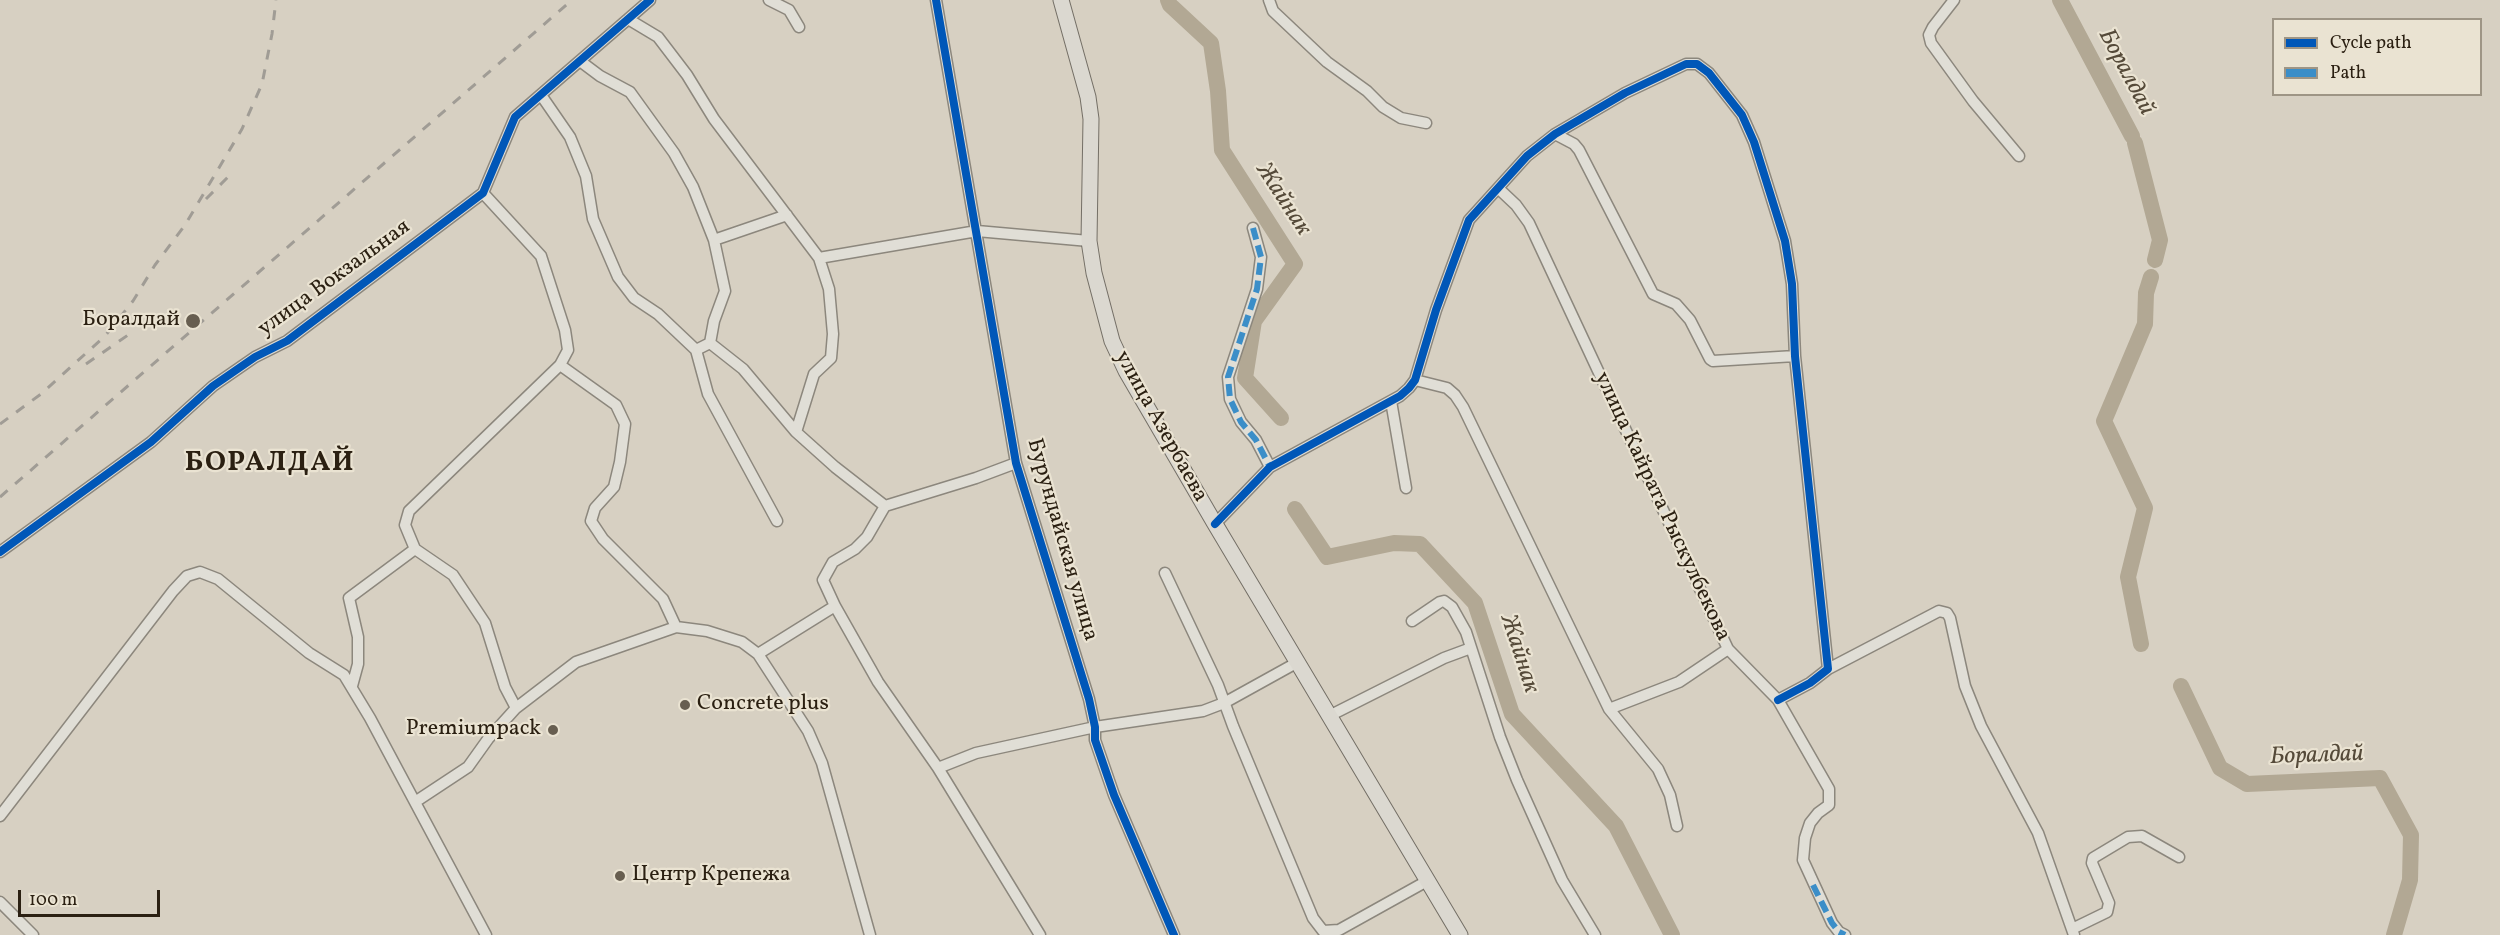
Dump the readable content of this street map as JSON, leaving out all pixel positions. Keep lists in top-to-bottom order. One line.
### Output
{"streets":{"main road":["улица Азербаева"],"street":["улица Вокзальная","улица Кайрата Рыскулбекова","Бурундайская улица"]},"districts":["БОРАЛДАЙ"],"water":["Боралдай","Жайнак"],"places":["Боралдай","Concrete plus","Premiumpack","Центр Крепежа"],"legend":["Cycle path","Path"],"scale_bar":"100 m"}
